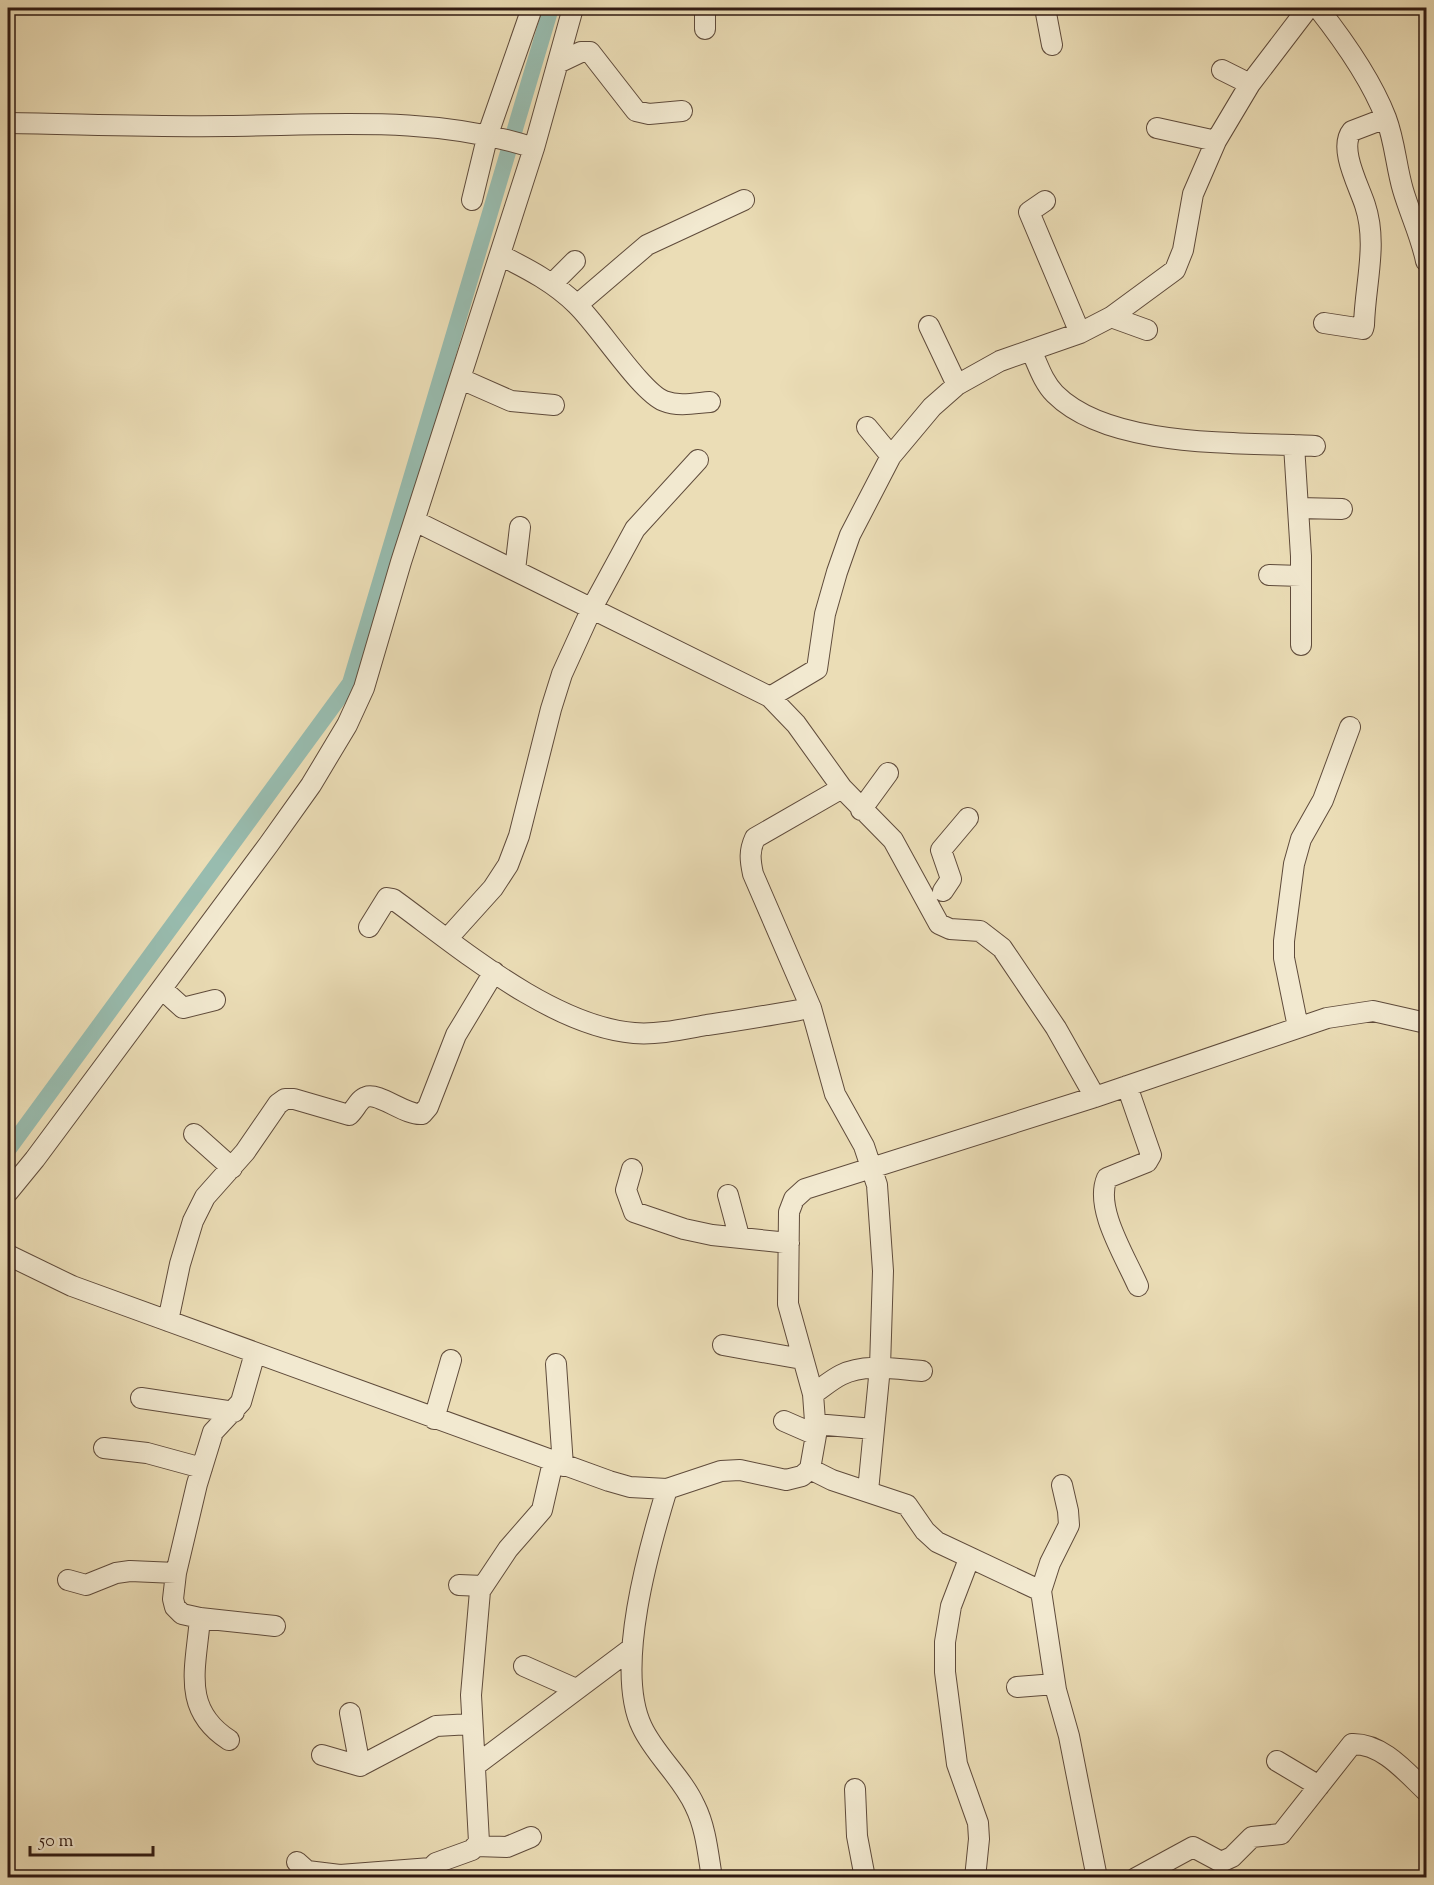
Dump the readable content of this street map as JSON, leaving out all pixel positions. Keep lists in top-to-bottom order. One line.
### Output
{"scale_bar":"50 m"}
